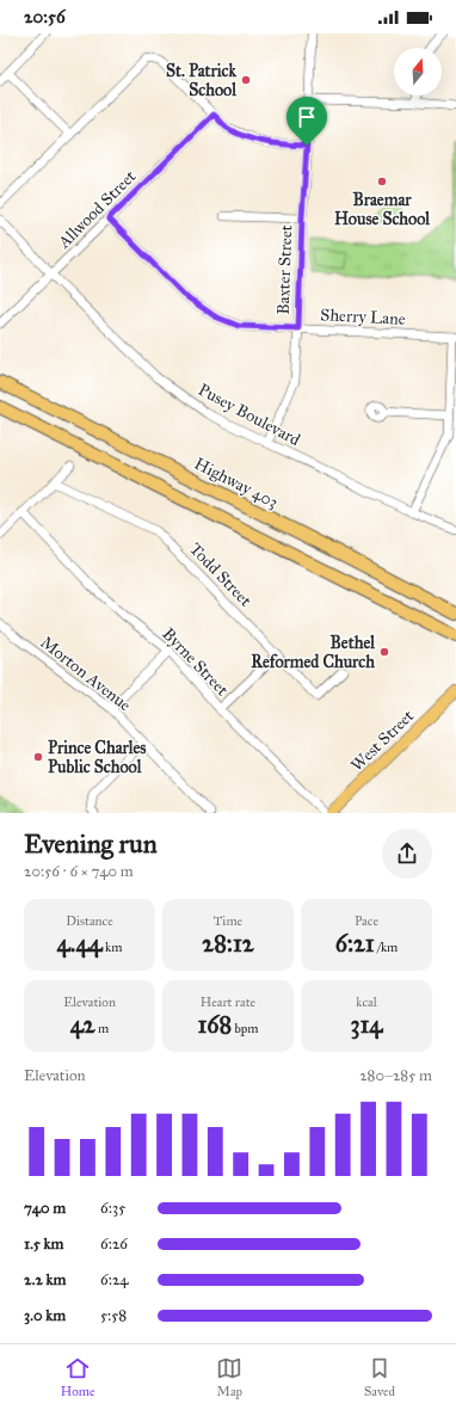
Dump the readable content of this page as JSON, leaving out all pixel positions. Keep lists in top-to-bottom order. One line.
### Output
{"streets":{"highway":["Highway 403"],"main road":["West Street"],"street":["Allwood Street","Baxter Street","Sherry Lane","Pusey Boulevard","Todd Street","Byrne Street","Morton Avenue"]},"crossings":[["Allwood Street","Sherry Lane"],["Allwood Street","Pusey Boulevard"],["Baxter Street","Sherry Lane"],["Baxter Street","Pusey Boulevard"]],"places":["St. Patrick School","Braemar House School","Bethel Reformed Church","Prince Charles Public School"],"north":"top","page":{"status":"20:56","heading":["Evening run","20:56 · 6 × 740 m"],"stats":[["Distance","4.44 km"],["Time","28:12"],["Pace","6:21 /km"],["Elevation","42 m"],["Heart rate","168 bpm"],["kcal","314"]],"chart":["Elevation","280–285 m"],"list":[{"name":"740 m","note":"6:35"},{"name":"1.5 km","note":"6:26"},{"name":"2.2 km","note":"6:24"},{"name":"3.0 km","note":"5:58"}],"tabs":["Home","Map","Saved"]}}
